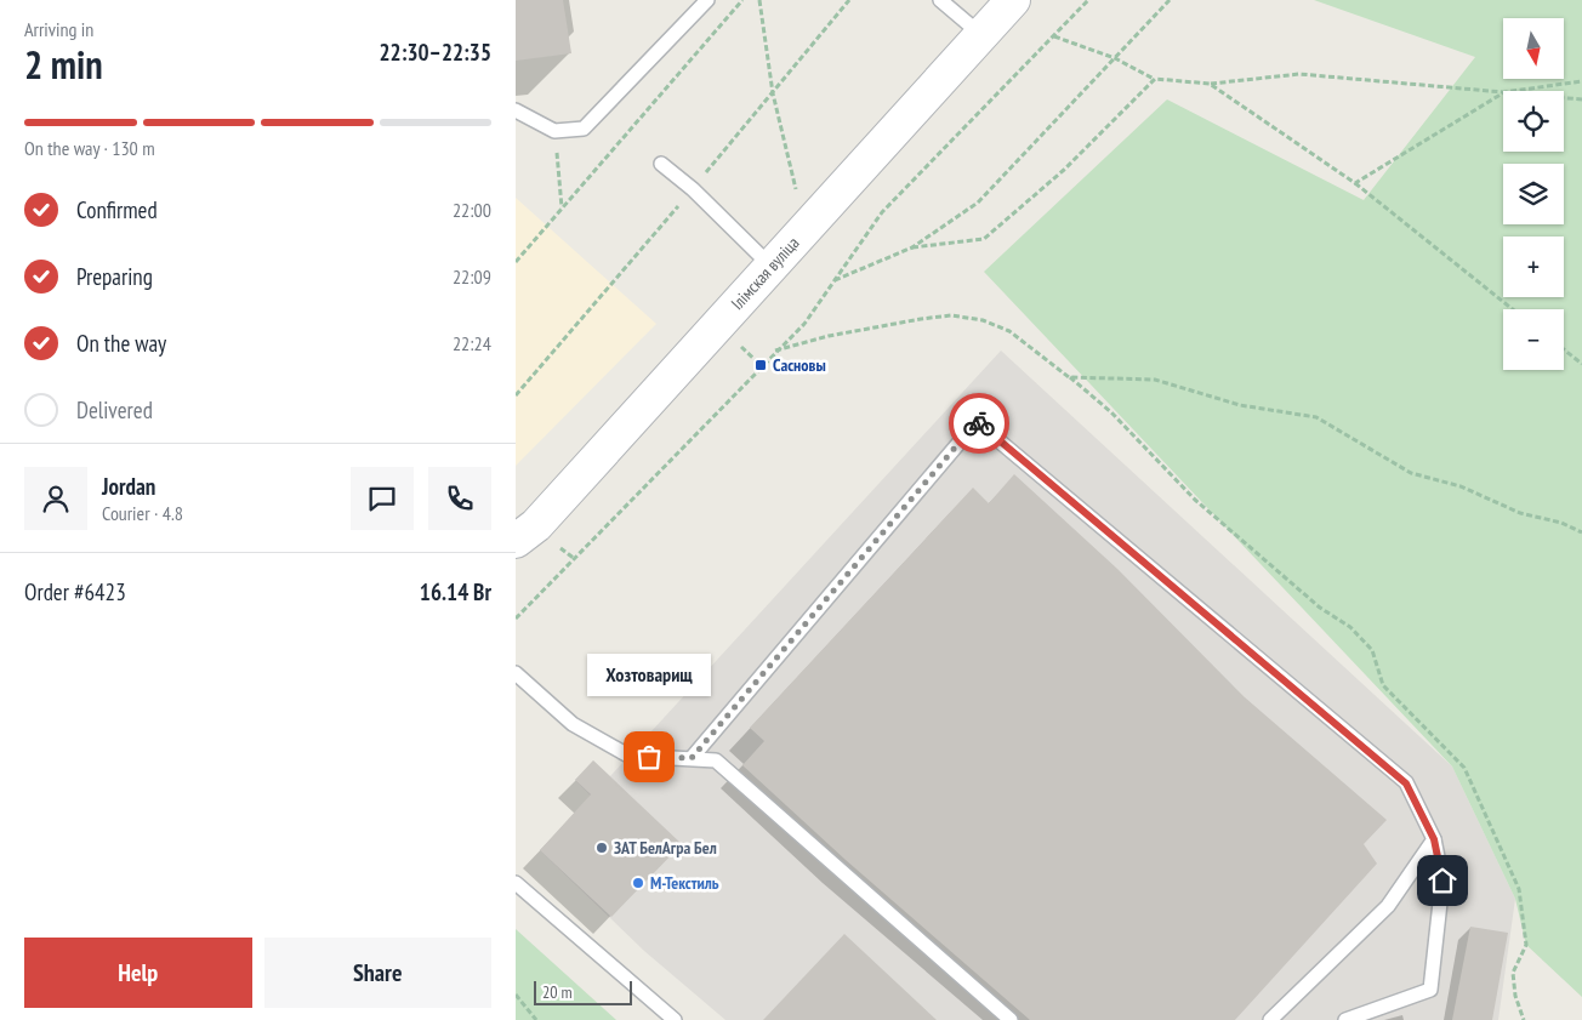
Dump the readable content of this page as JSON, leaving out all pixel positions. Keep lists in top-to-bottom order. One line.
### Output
{"streets":{"street":["Ілімская вуліца"]},"places":{"transit":["Сасновы"],"other":["Хозтоварищ","ЗАТ БелАгра Бел","М-Текстиль"]},"scale_bar":"20 m","north":"bottom","page":{"heading":["2 min","Arriving in","22:30–22:35"],"panel":["Jordan","Courier · 4.8","Order #6423","16.14 Br"],"map_buttons":["+","−"],"bar":"On the way · 130 m","list":[["Confirmed","22:00"],["Preparing","22:09"],["On the way","22:24"],"Delivered"],"bubble":"Хозтоварищ","buttons":["Help","Share"],"scale":"20 m"}}
